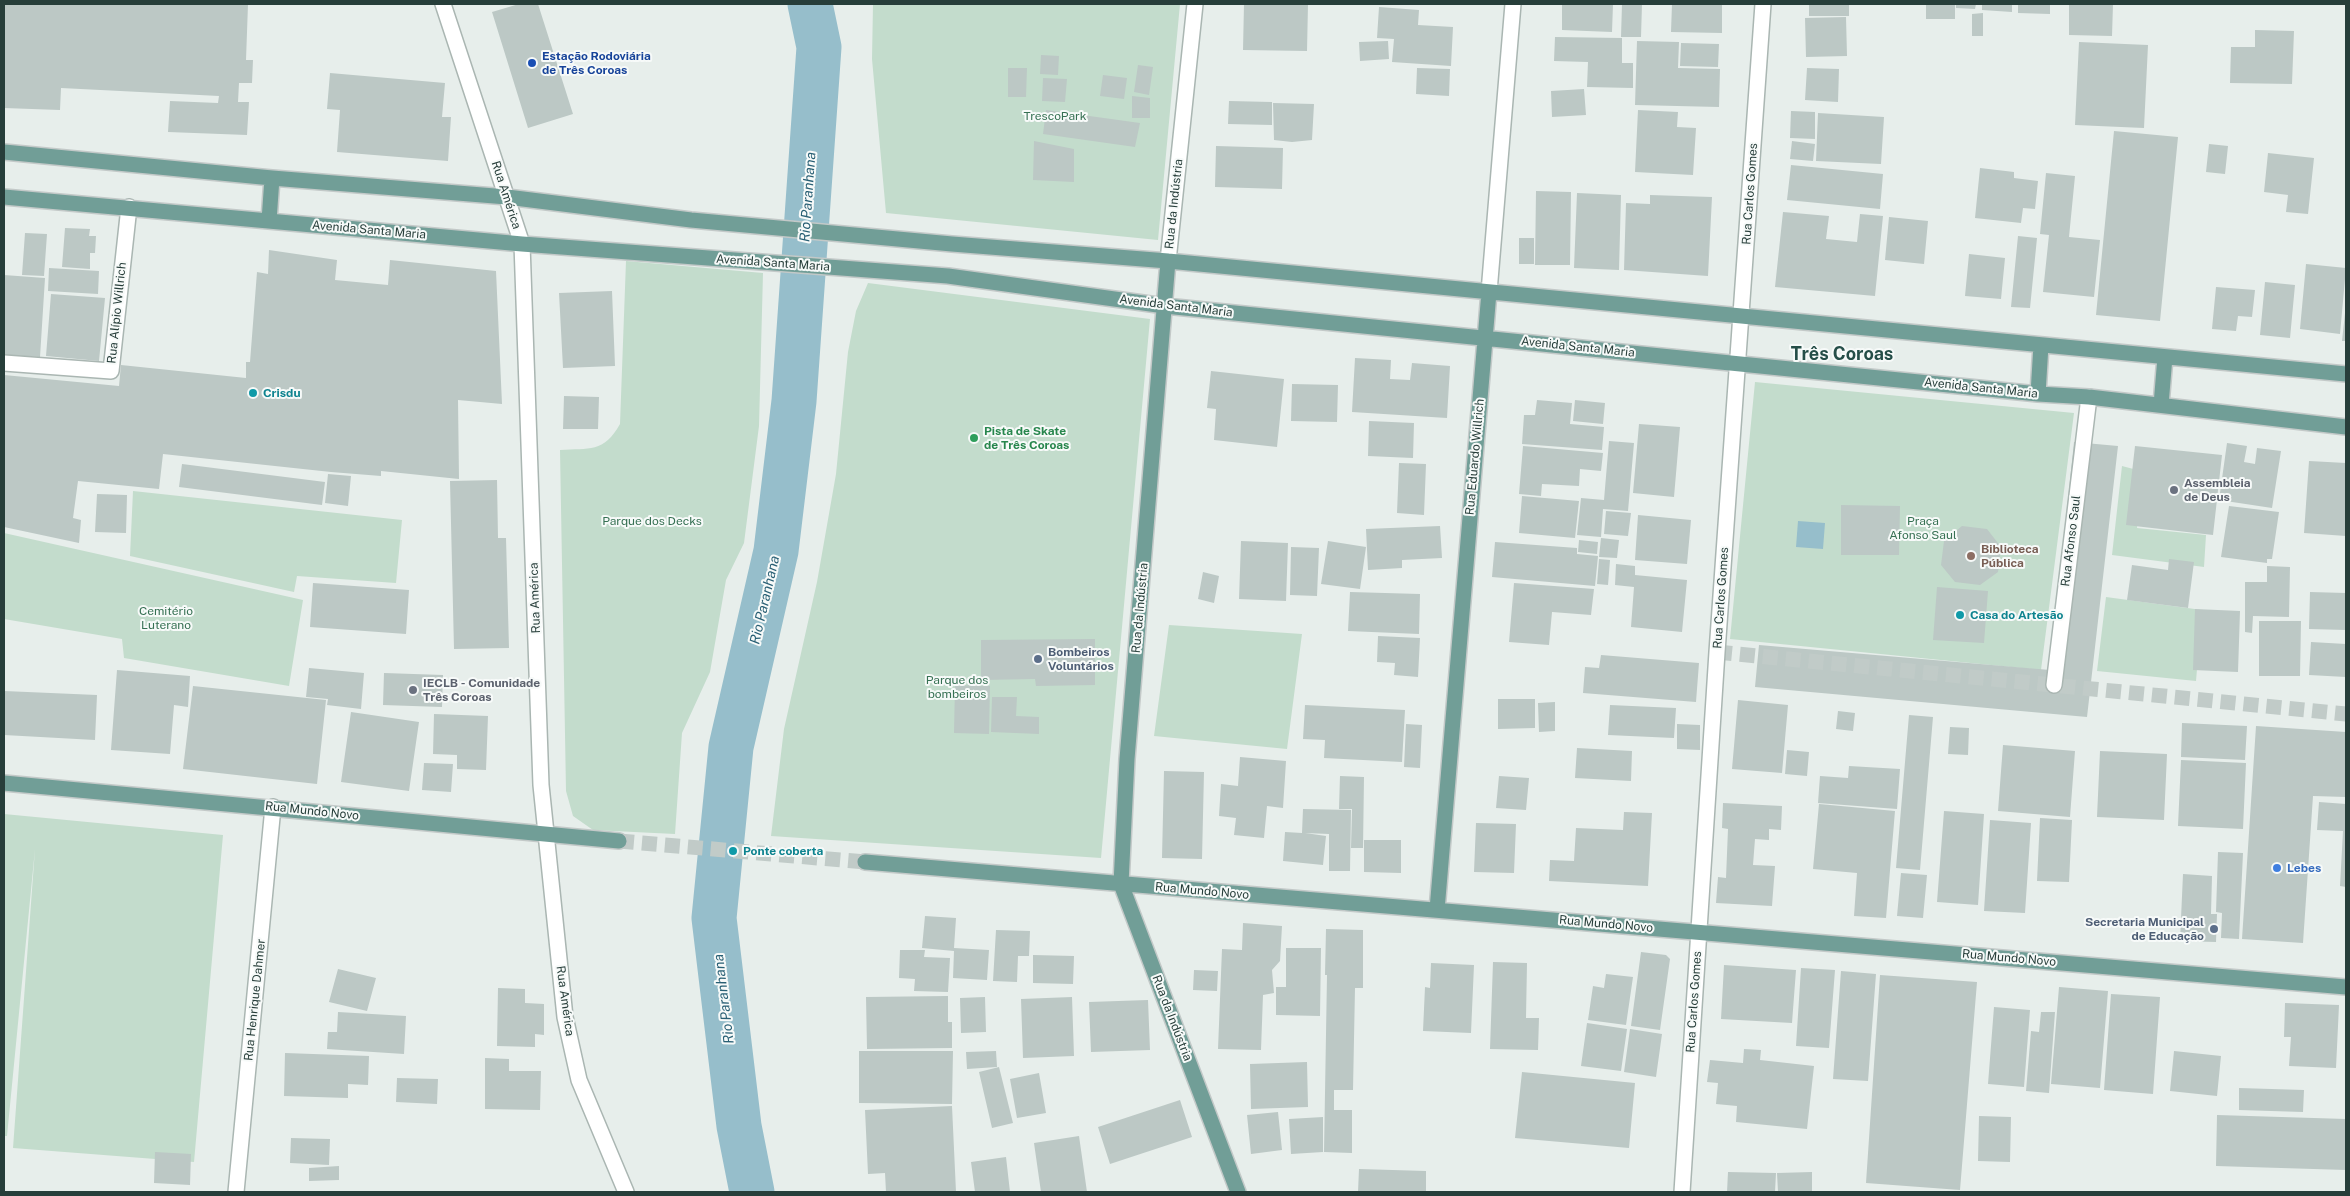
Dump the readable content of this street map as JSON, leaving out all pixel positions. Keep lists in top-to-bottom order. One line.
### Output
{"streets":{"main road":["Rua da Indústria","Avenida Santa Maria","Rua Eduardo Willrich","Rua Mundo Novo"],"street":["Rua Carlos Gomes","Rua América","Rua Alípio Willrich","Rua Afonso Saul","Rua Henrique Dahmer"]},"crossings":[["Rua Carlos Gomes","Avenida Santa Maria"],["Rua Carlos Gomes","Rua Mundo Novo"],["Rua América","Avenida Santa Maria"],["Rua América","Rua Mundo Novo"],["Rua da Indústria","Avenida Santa Maria"],["Rua da Indústria","Rua Mundo Novo"],["Avenida Santa Maria","Rua Alípio Willrich"],["Avenida Santa Maria","Rua Eduardo Willrich"],["Avenida Santa Maria","Rua Afonso Saul"],["Rua Eduardo Willrich","Rua Mundo Novo"],["Rua Mundo Novo","Rua Henrique Dahmer"]],"districts":["Três Coroas"],"water":["Rio Paranhana"],"parks":["TrescoPark","Parque dos Decks","Praça Afonso Saul","Cemitério Luterano","Parque dos bombeiros"],"places":["Estação Rodoviária de Três Coroas","Crisdu","Pista de Skate de Três Coroas","Assembleia de Deus","Biblioteca Pública","Casa do Artesão","Bombeiros Voluntários","IECLB - Comunidade Três Coroas","Ponte coberta","Lebes","Secretaria Municipal de Educação"]}
